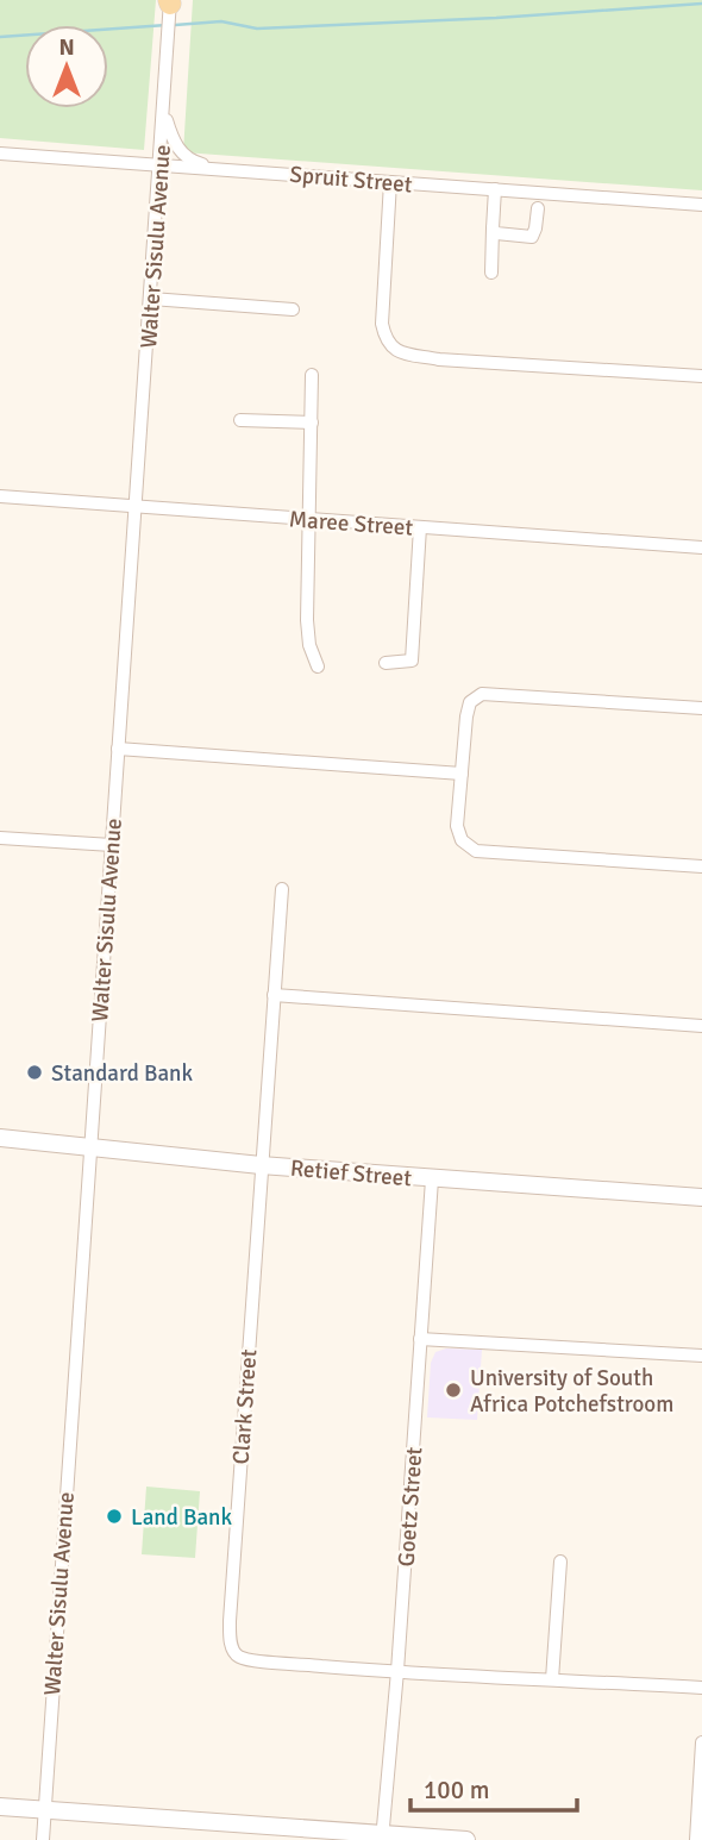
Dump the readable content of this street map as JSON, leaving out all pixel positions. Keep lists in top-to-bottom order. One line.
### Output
{"streets":{"street":["Spruit Street","Walter Sisulu Avenue","Maree Street","Retief Street","Clark Street","Goetz Street"]},"crossings":[["Spruit Street","Walter Sisulu Avenue"],["Walter Sisulu Avenue","Maree Street"],["Walter Sisulu Avenue","Retief Street"],["Retief Street","Clark Street"],["Retief Street","Goetz Street"],["Clark Street","Goetz Street"]],"places":["Standard Bank","University of South Africa Potchefstroom","Land Bank"],"scale_bar":"100 m","north":"top"}
